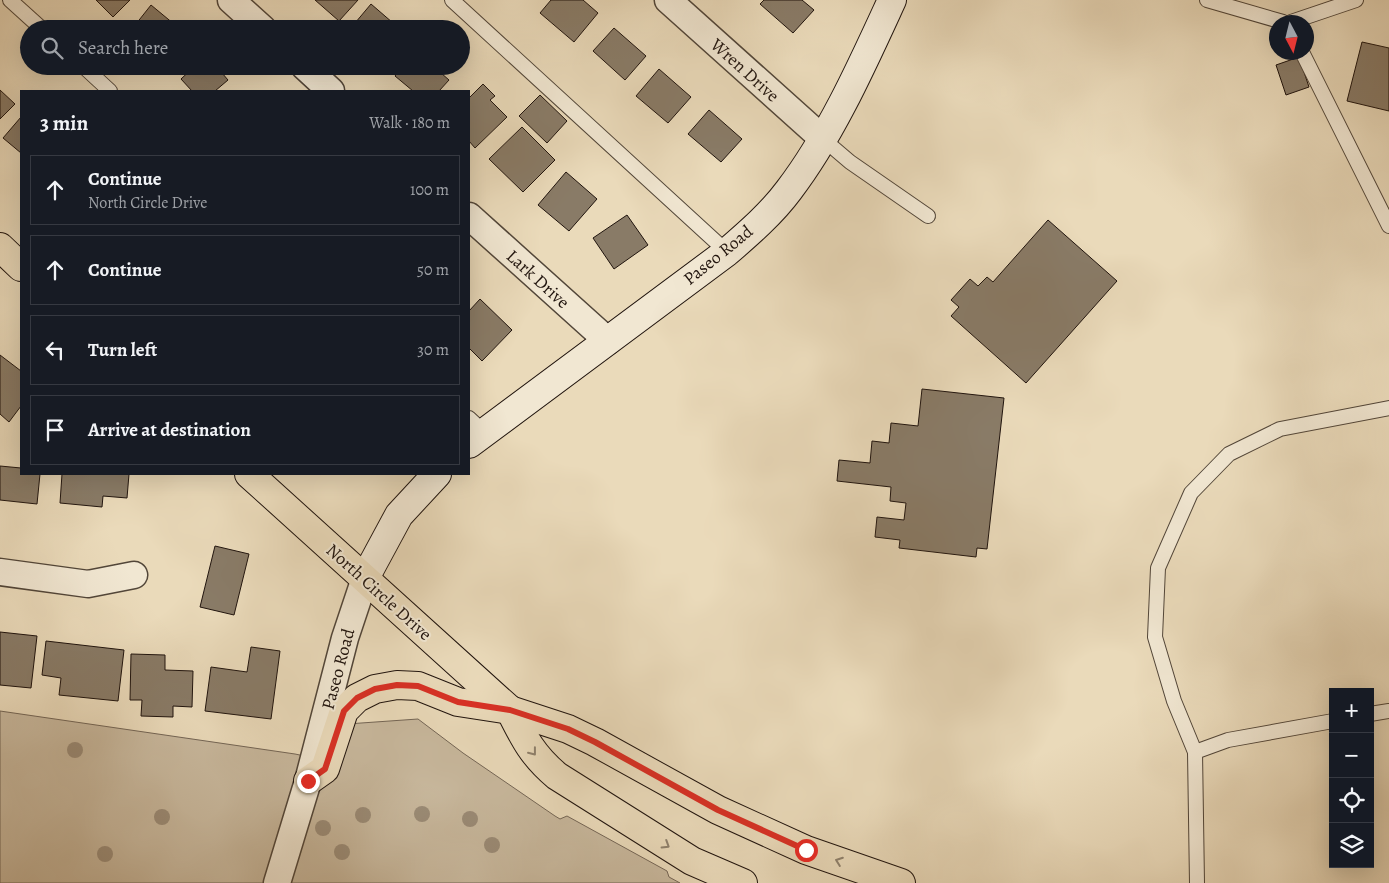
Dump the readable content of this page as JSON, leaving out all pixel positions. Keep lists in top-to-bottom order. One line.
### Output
{"streets":{"main road":["North Circle Drive"],"street":["Wren Drive","Paseo Road","Lark Drive"]},"crossings":[["Wren Drive","Paseo Road"],["Paseo Road","Lark Drive"],["Paseo Road","North Circle Drive"]],"north":"bottom","page":{"search":"Search here","heading":["3 min","Walk · 180 m"],"list":[["Continue","North Circle Drive","100 m"],["Continue","50 m"],["Turn left","30 m"],"Arrive at destination"],"map_buttons":["+","−"]}}
